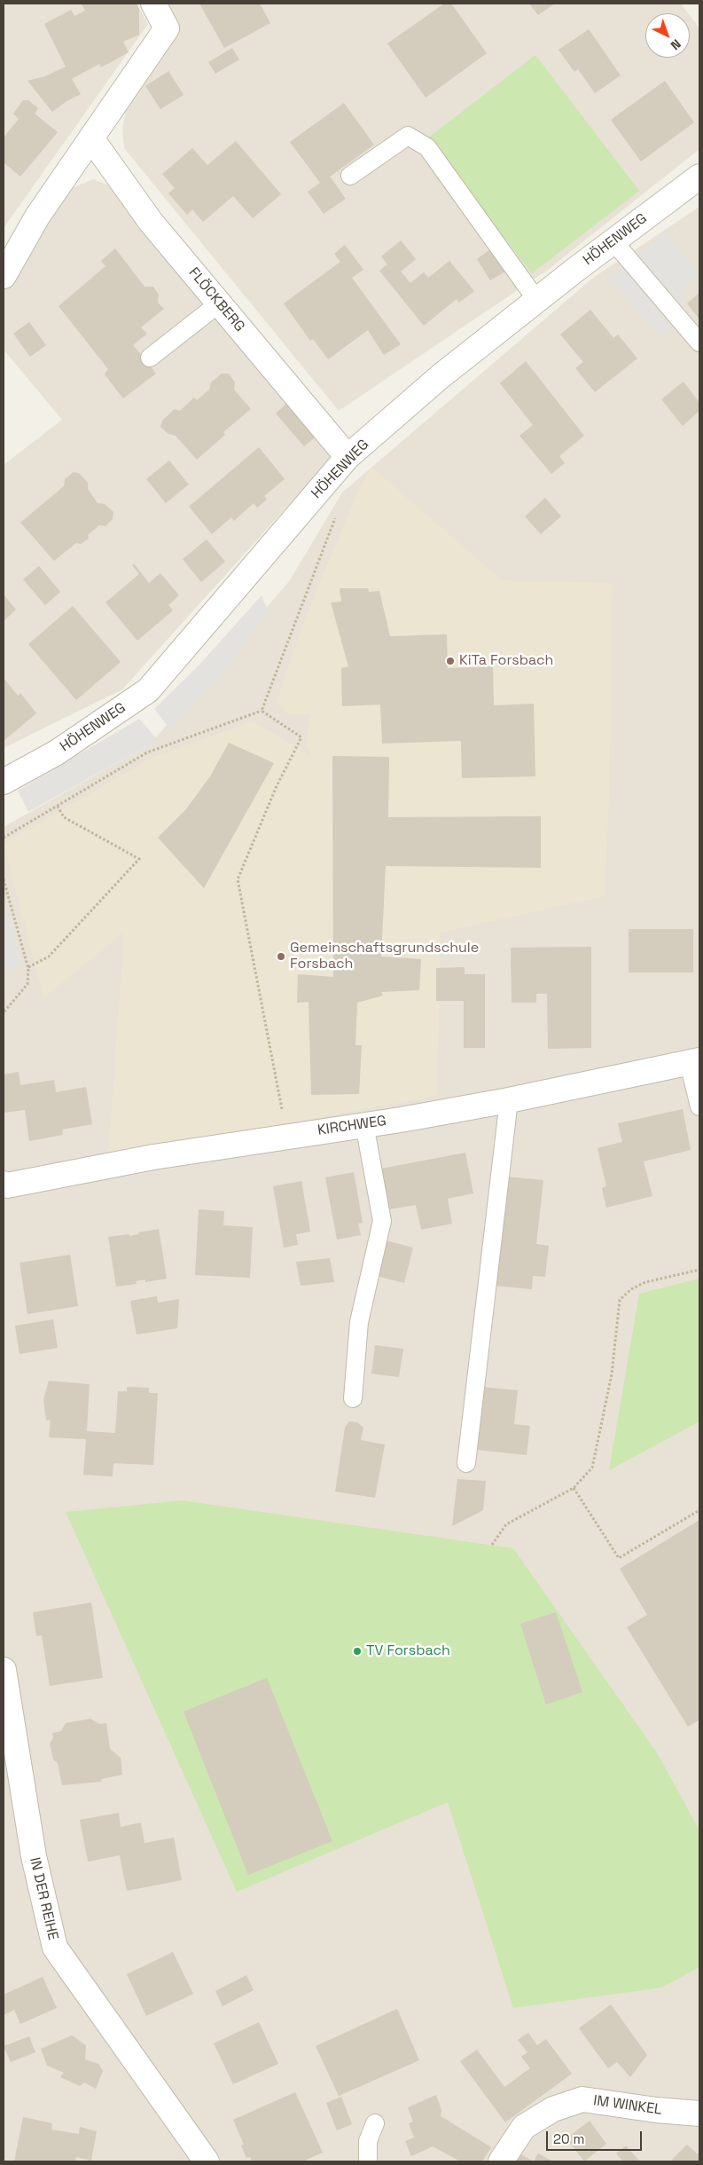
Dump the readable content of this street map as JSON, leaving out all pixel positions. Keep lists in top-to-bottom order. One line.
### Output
{"streets":{"street":["HÖHENWEG","FLÖCKBERG","KIRCHWEG","IN DER REIHE","IM WINKEL"]},"crossings":[["HÖHENWEG","FLÖCKBERG"]],"places":["KiTa Forsbach","Gemeinschaftsgrundschule Forsbach","TV Forsbach"],"scale_bar":"20 m","north":"bottom right"}
